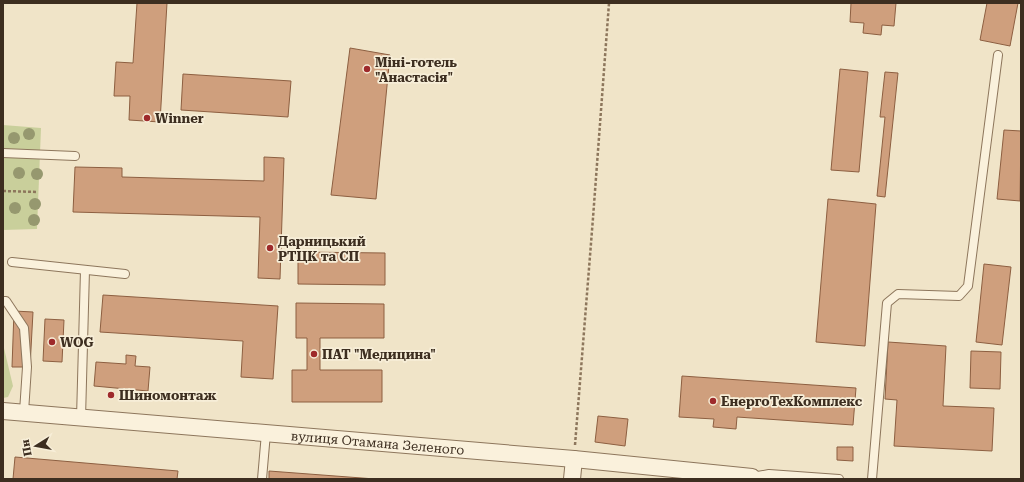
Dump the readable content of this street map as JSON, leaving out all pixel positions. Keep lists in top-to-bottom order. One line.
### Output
{"streets":{"street":["вулиця Отамана Зеленого"]},"places":["Міні-готель \"Анастасія\"","Winner","Дарницький РТЦК та СП","WOG","ПАТ \"Медицина\"","Шиномонтаж","ЕнергоТехКомплекс"],"north":"left"}
